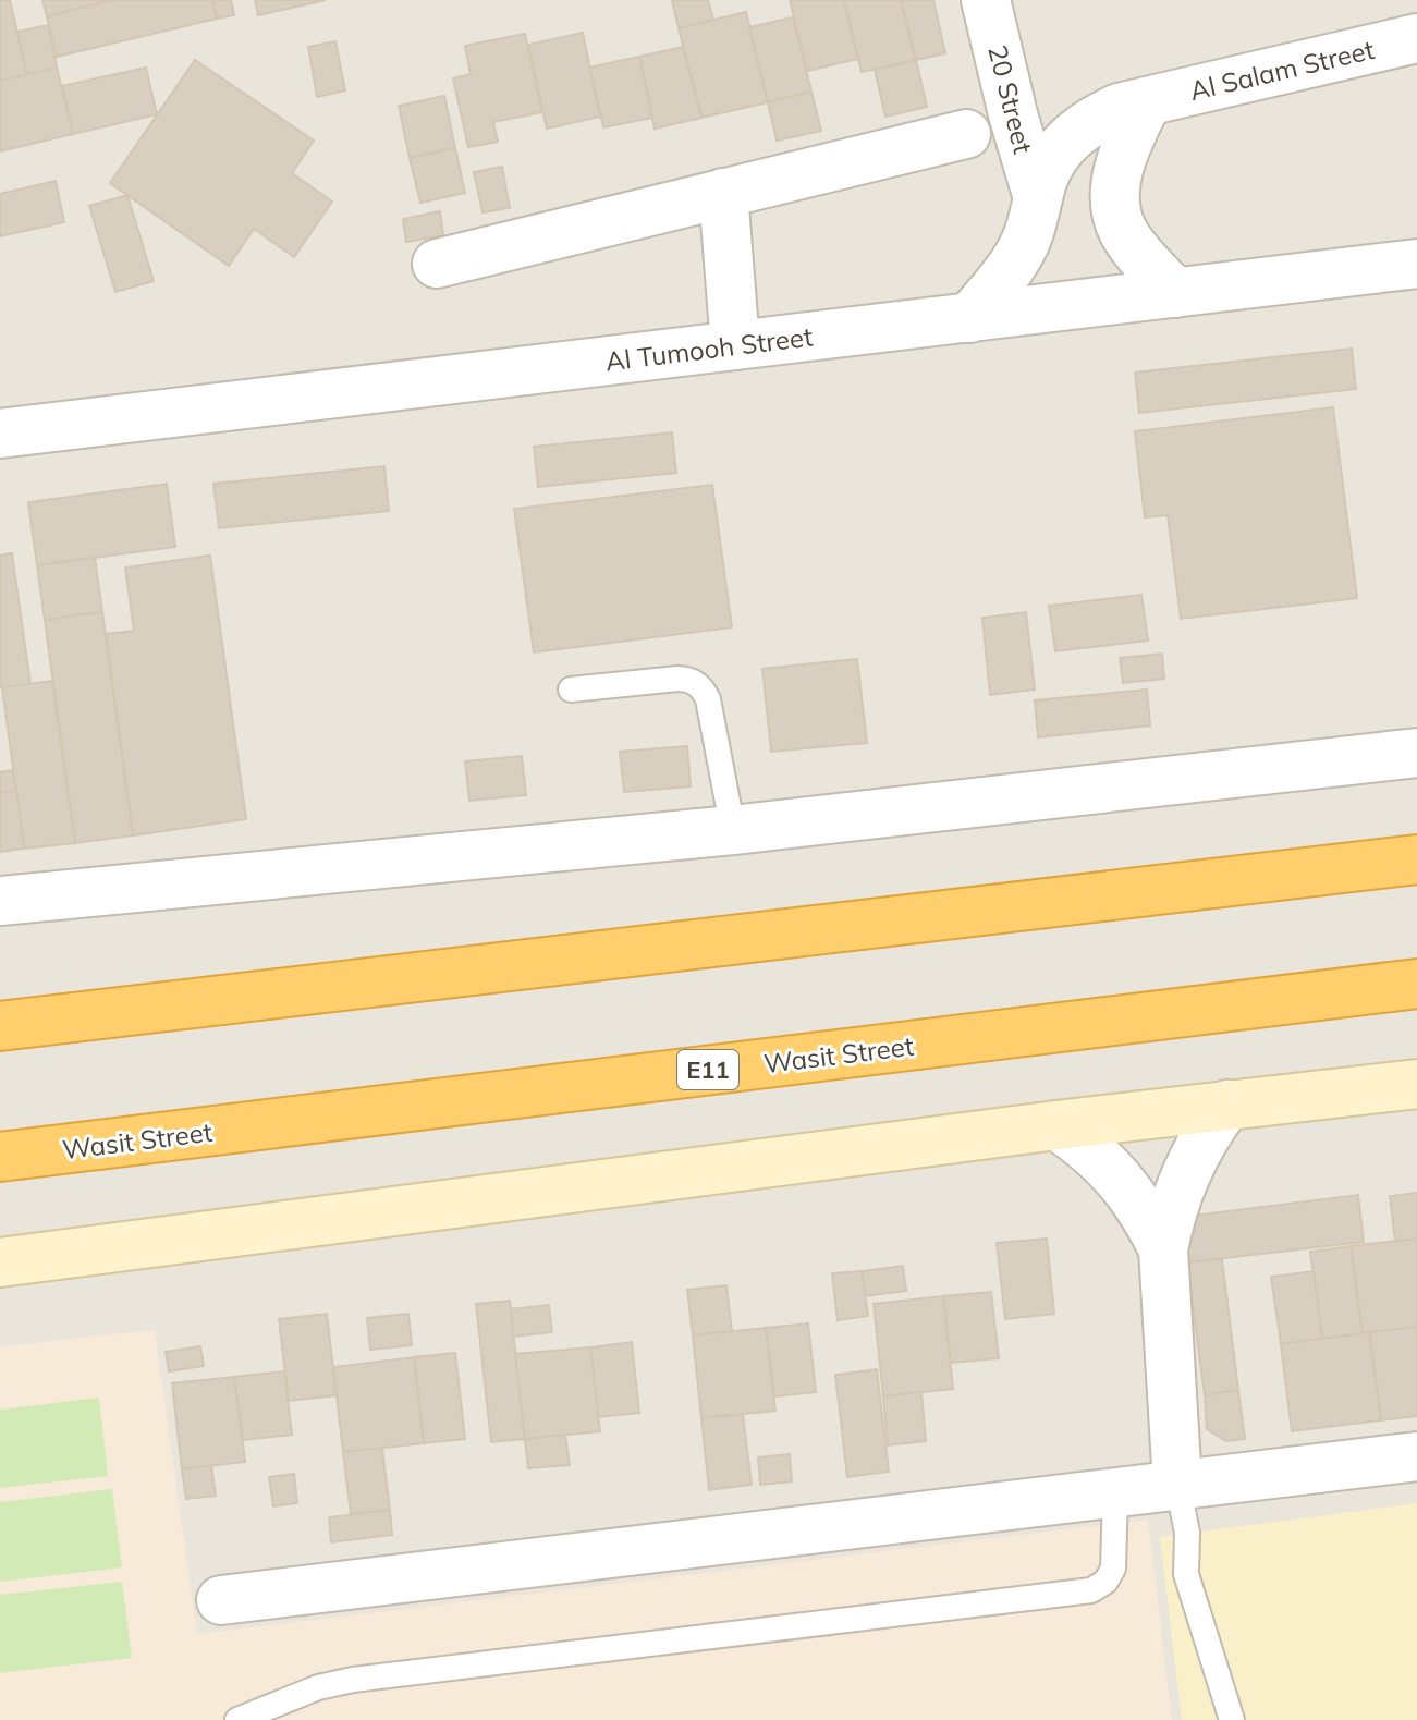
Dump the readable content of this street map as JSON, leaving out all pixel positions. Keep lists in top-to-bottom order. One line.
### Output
{"streets":{"highway":["Wasit Street","E11"],"street":["Al Salam Street","20 Street","Al Tumooh Street"]},"crossings":[["Al Salam Street","20 Street"],["Al Salam Street","Al Tumooh Street"]]}
